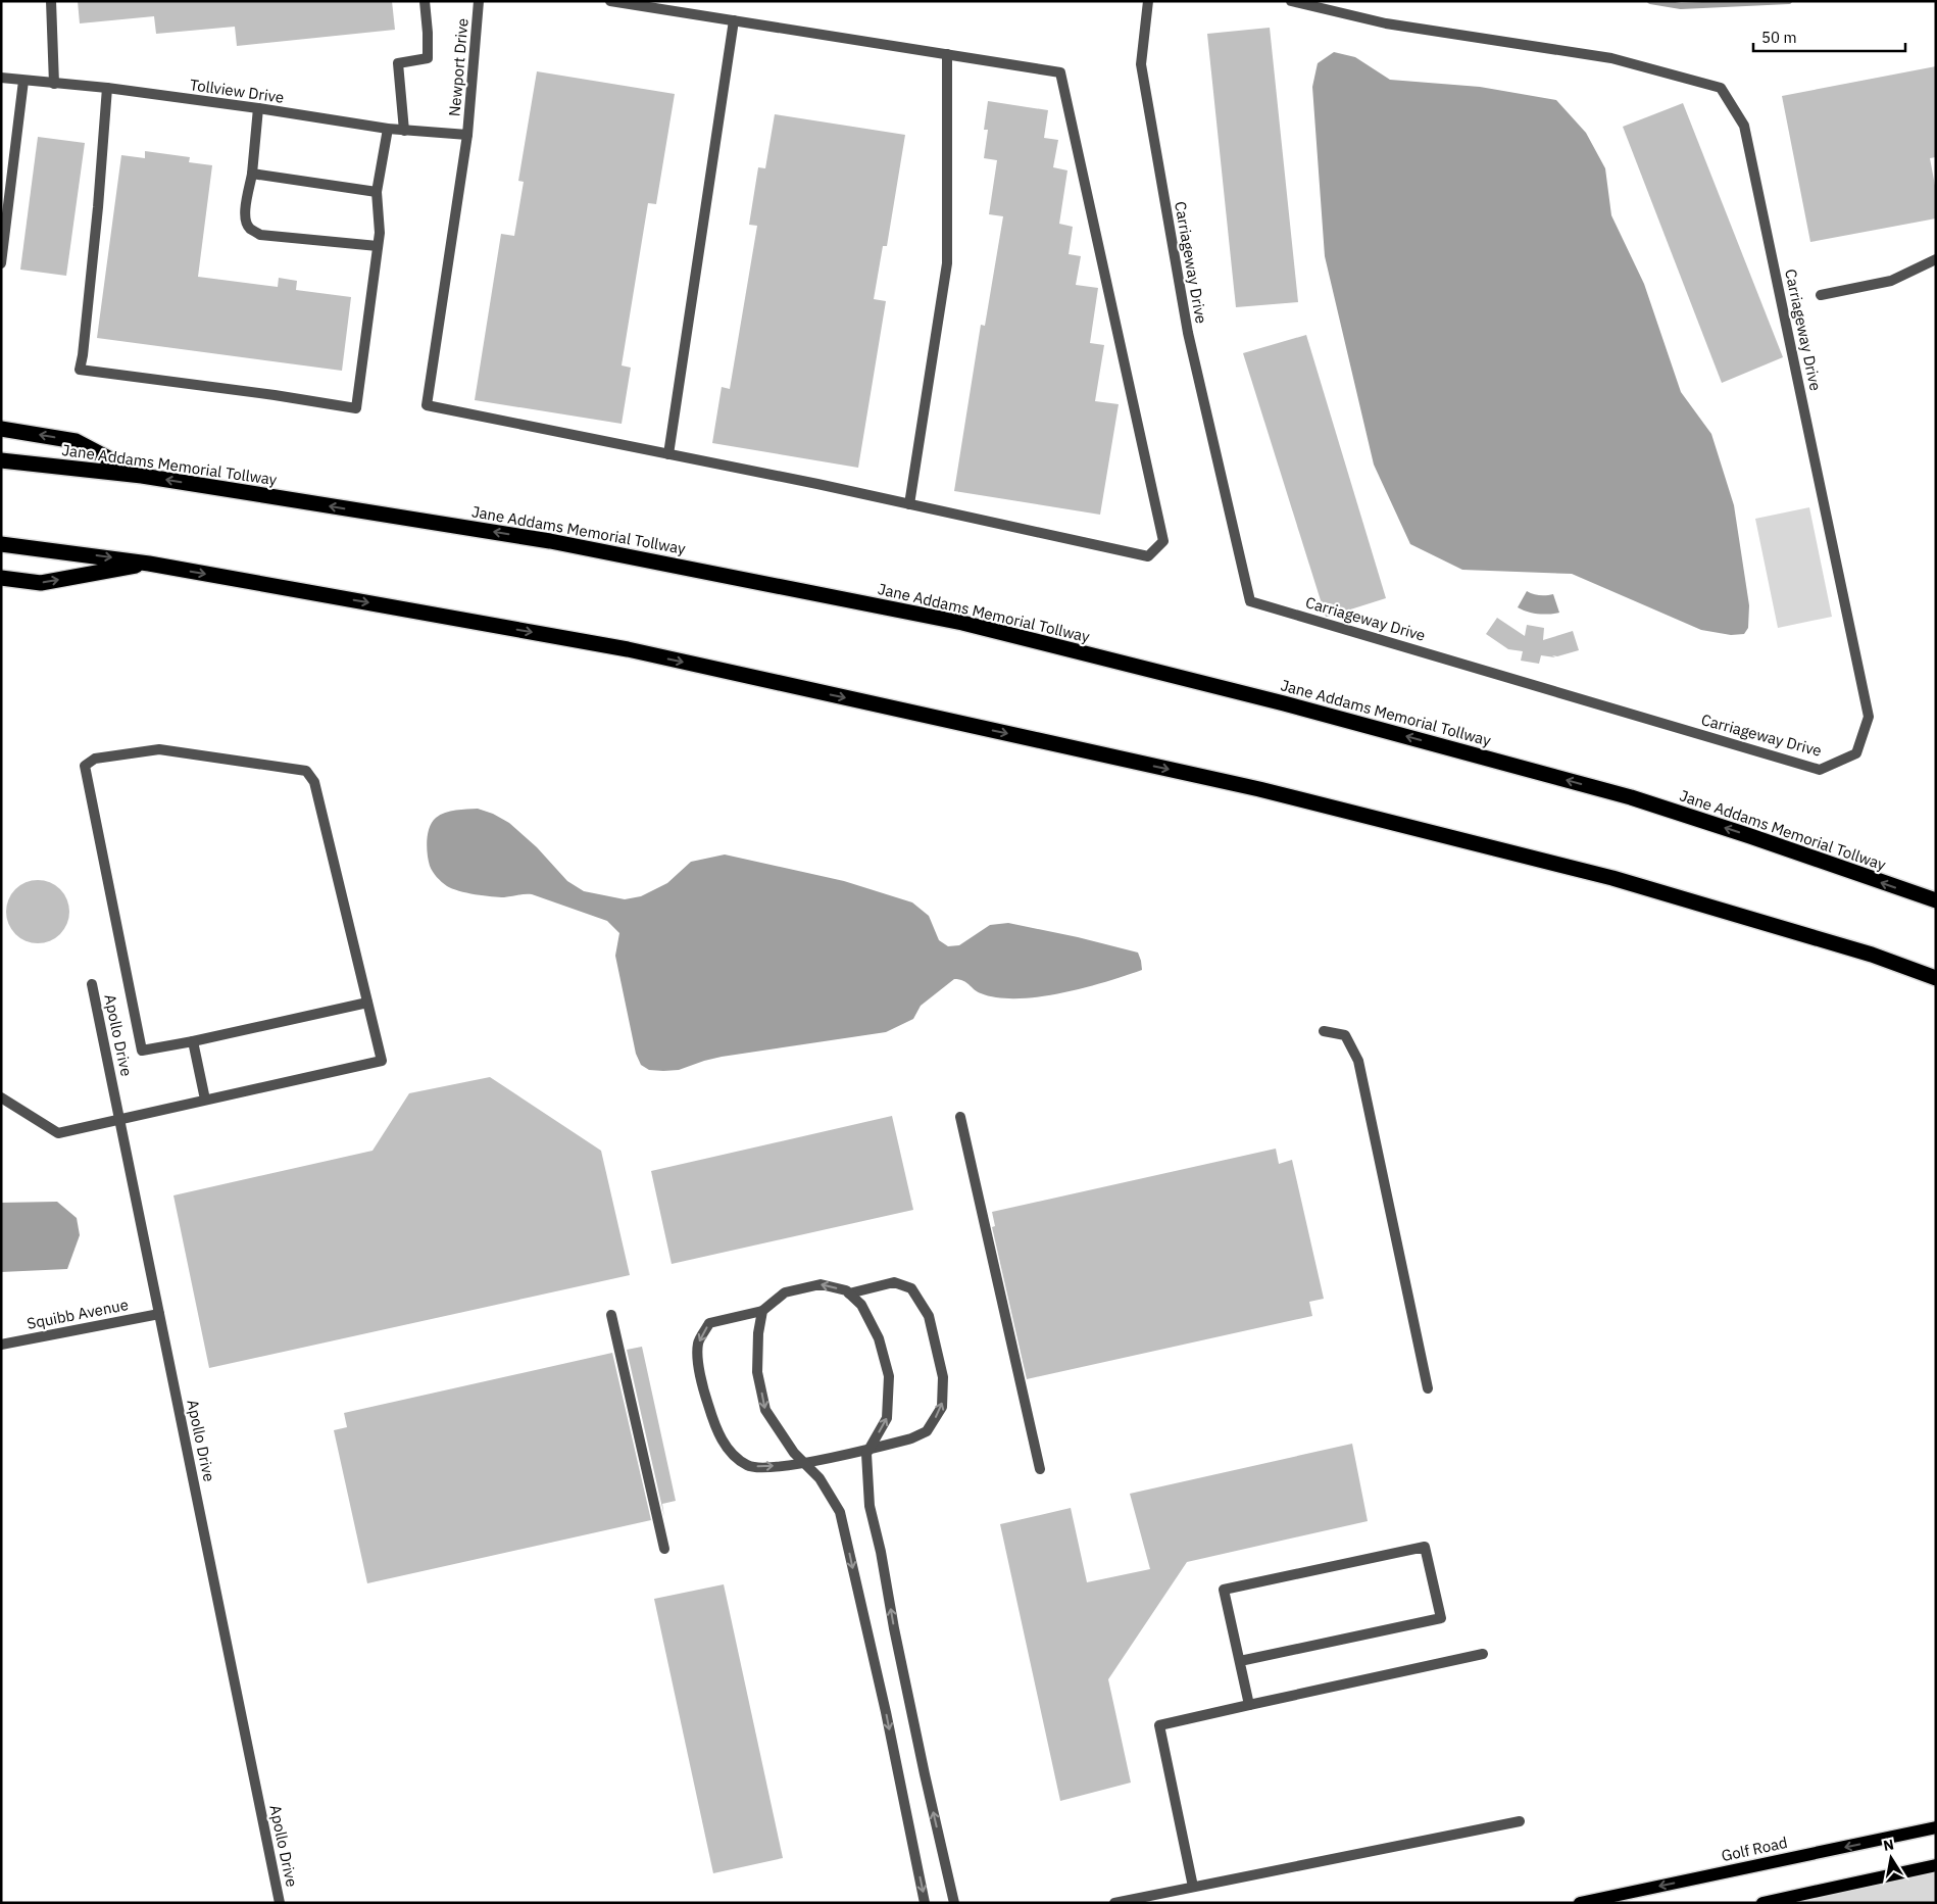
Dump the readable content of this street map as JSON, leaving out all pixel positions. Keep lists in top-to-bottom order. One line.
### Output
{"streets":{"highway":["Jane Addams Memorial Tollway"],"main road":["Golf Road"],"street":["Newport Drive","Tollview Drive","Carriageway Drive","Apollo Drive","Squibb Avenue"]},"crossings":[["Newport Drive","Tollview Drive"],["Apollo Drive","Squibb Avenue"]],"scale_bar":"50 m","north":"top"}
